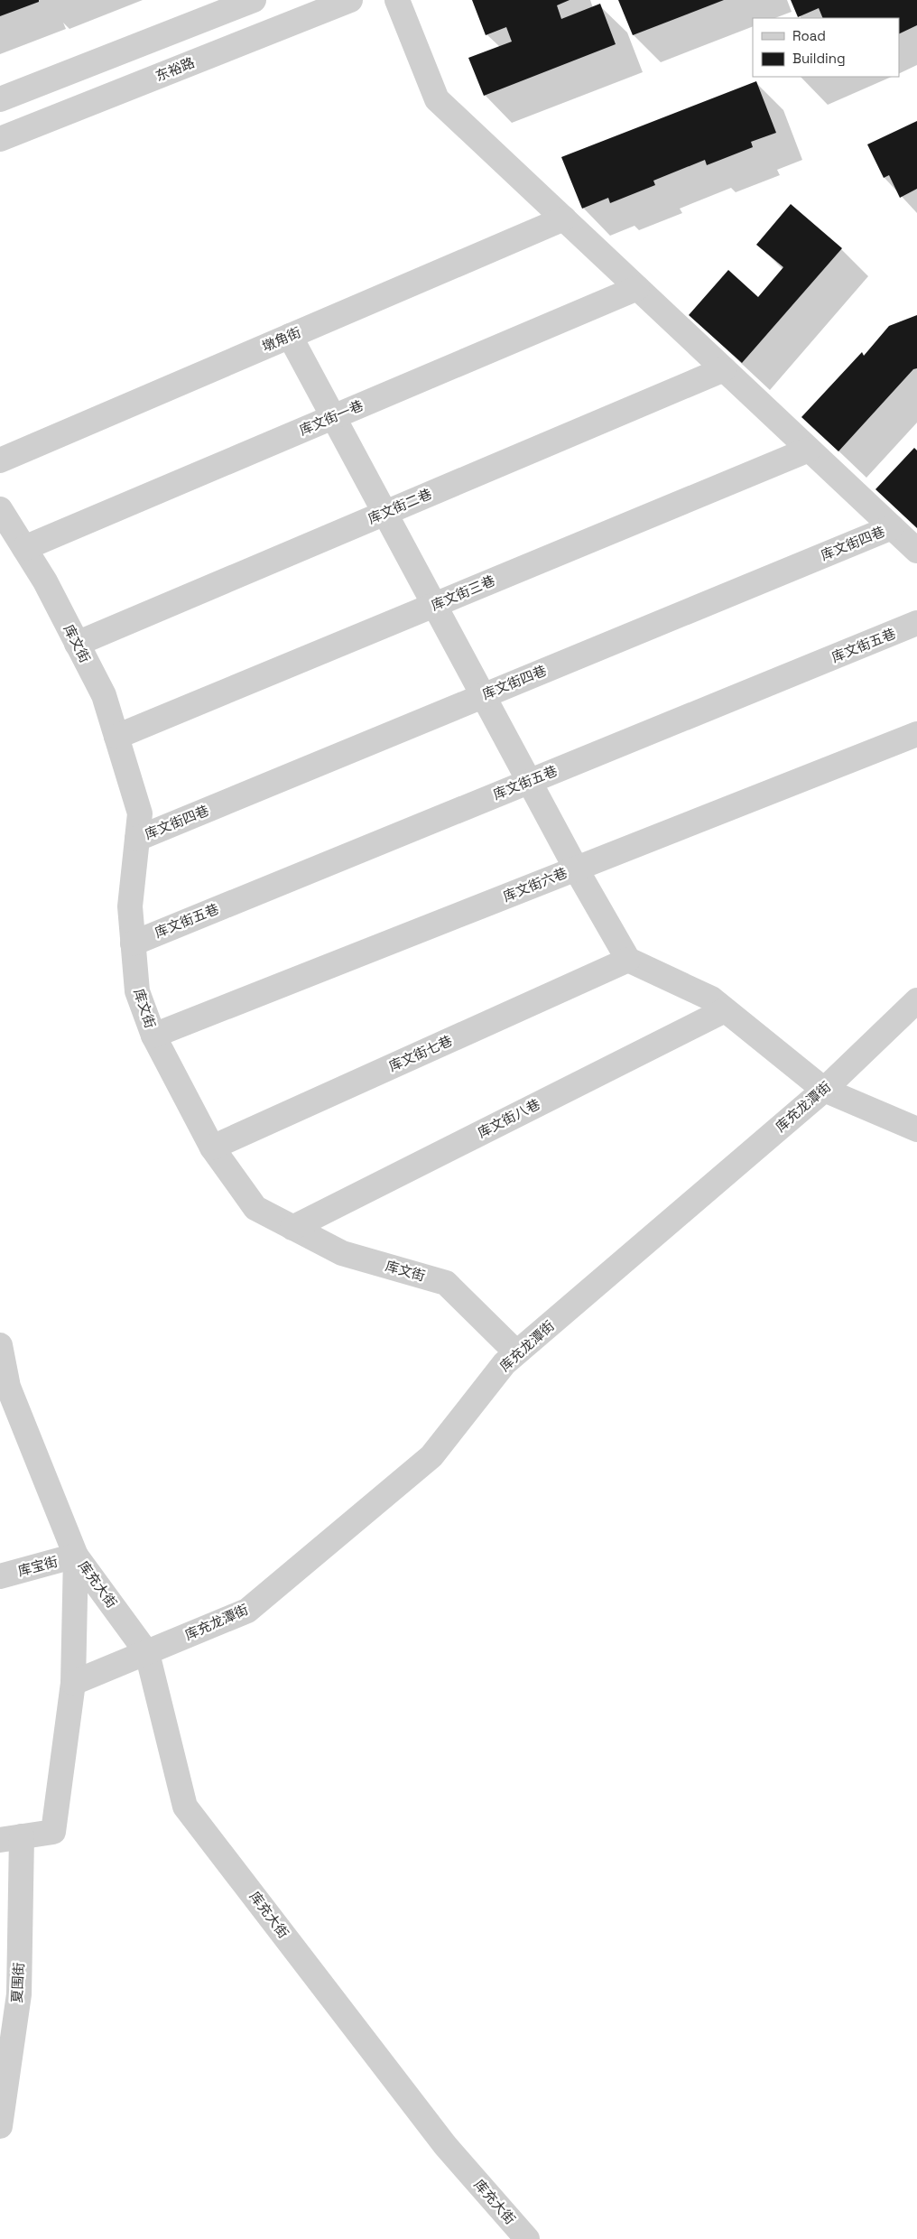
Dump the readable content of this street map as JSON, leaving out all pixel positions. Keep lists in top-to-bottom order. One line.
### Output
{"streets":{"street":["东裕路","墩角街","库文街一巷","库文街二巷","库文街四巷","库文街三巷","库文街","库文街五巷","库文街六巷","库文街七巷","库充龙潭街","库文街八巷","库宝街","库充大街","夏围街"]},"crossings":[["库文街一巷","库文街"],["库文街二巷","库文街"],["库文街四巷","库文街"],["库文街三巷","库文街"],["库文街","库文街五巷"],["库文街","库文街六巷"],["库文街","库文街七巷"],["库文街","库充龙潭街"],["库文街","库文街八巷"],["库充龙潭街","库充大街"],["库宝街","库充大街"],["库充大街","夏围街"]],"legend":["Road","Building"]}
